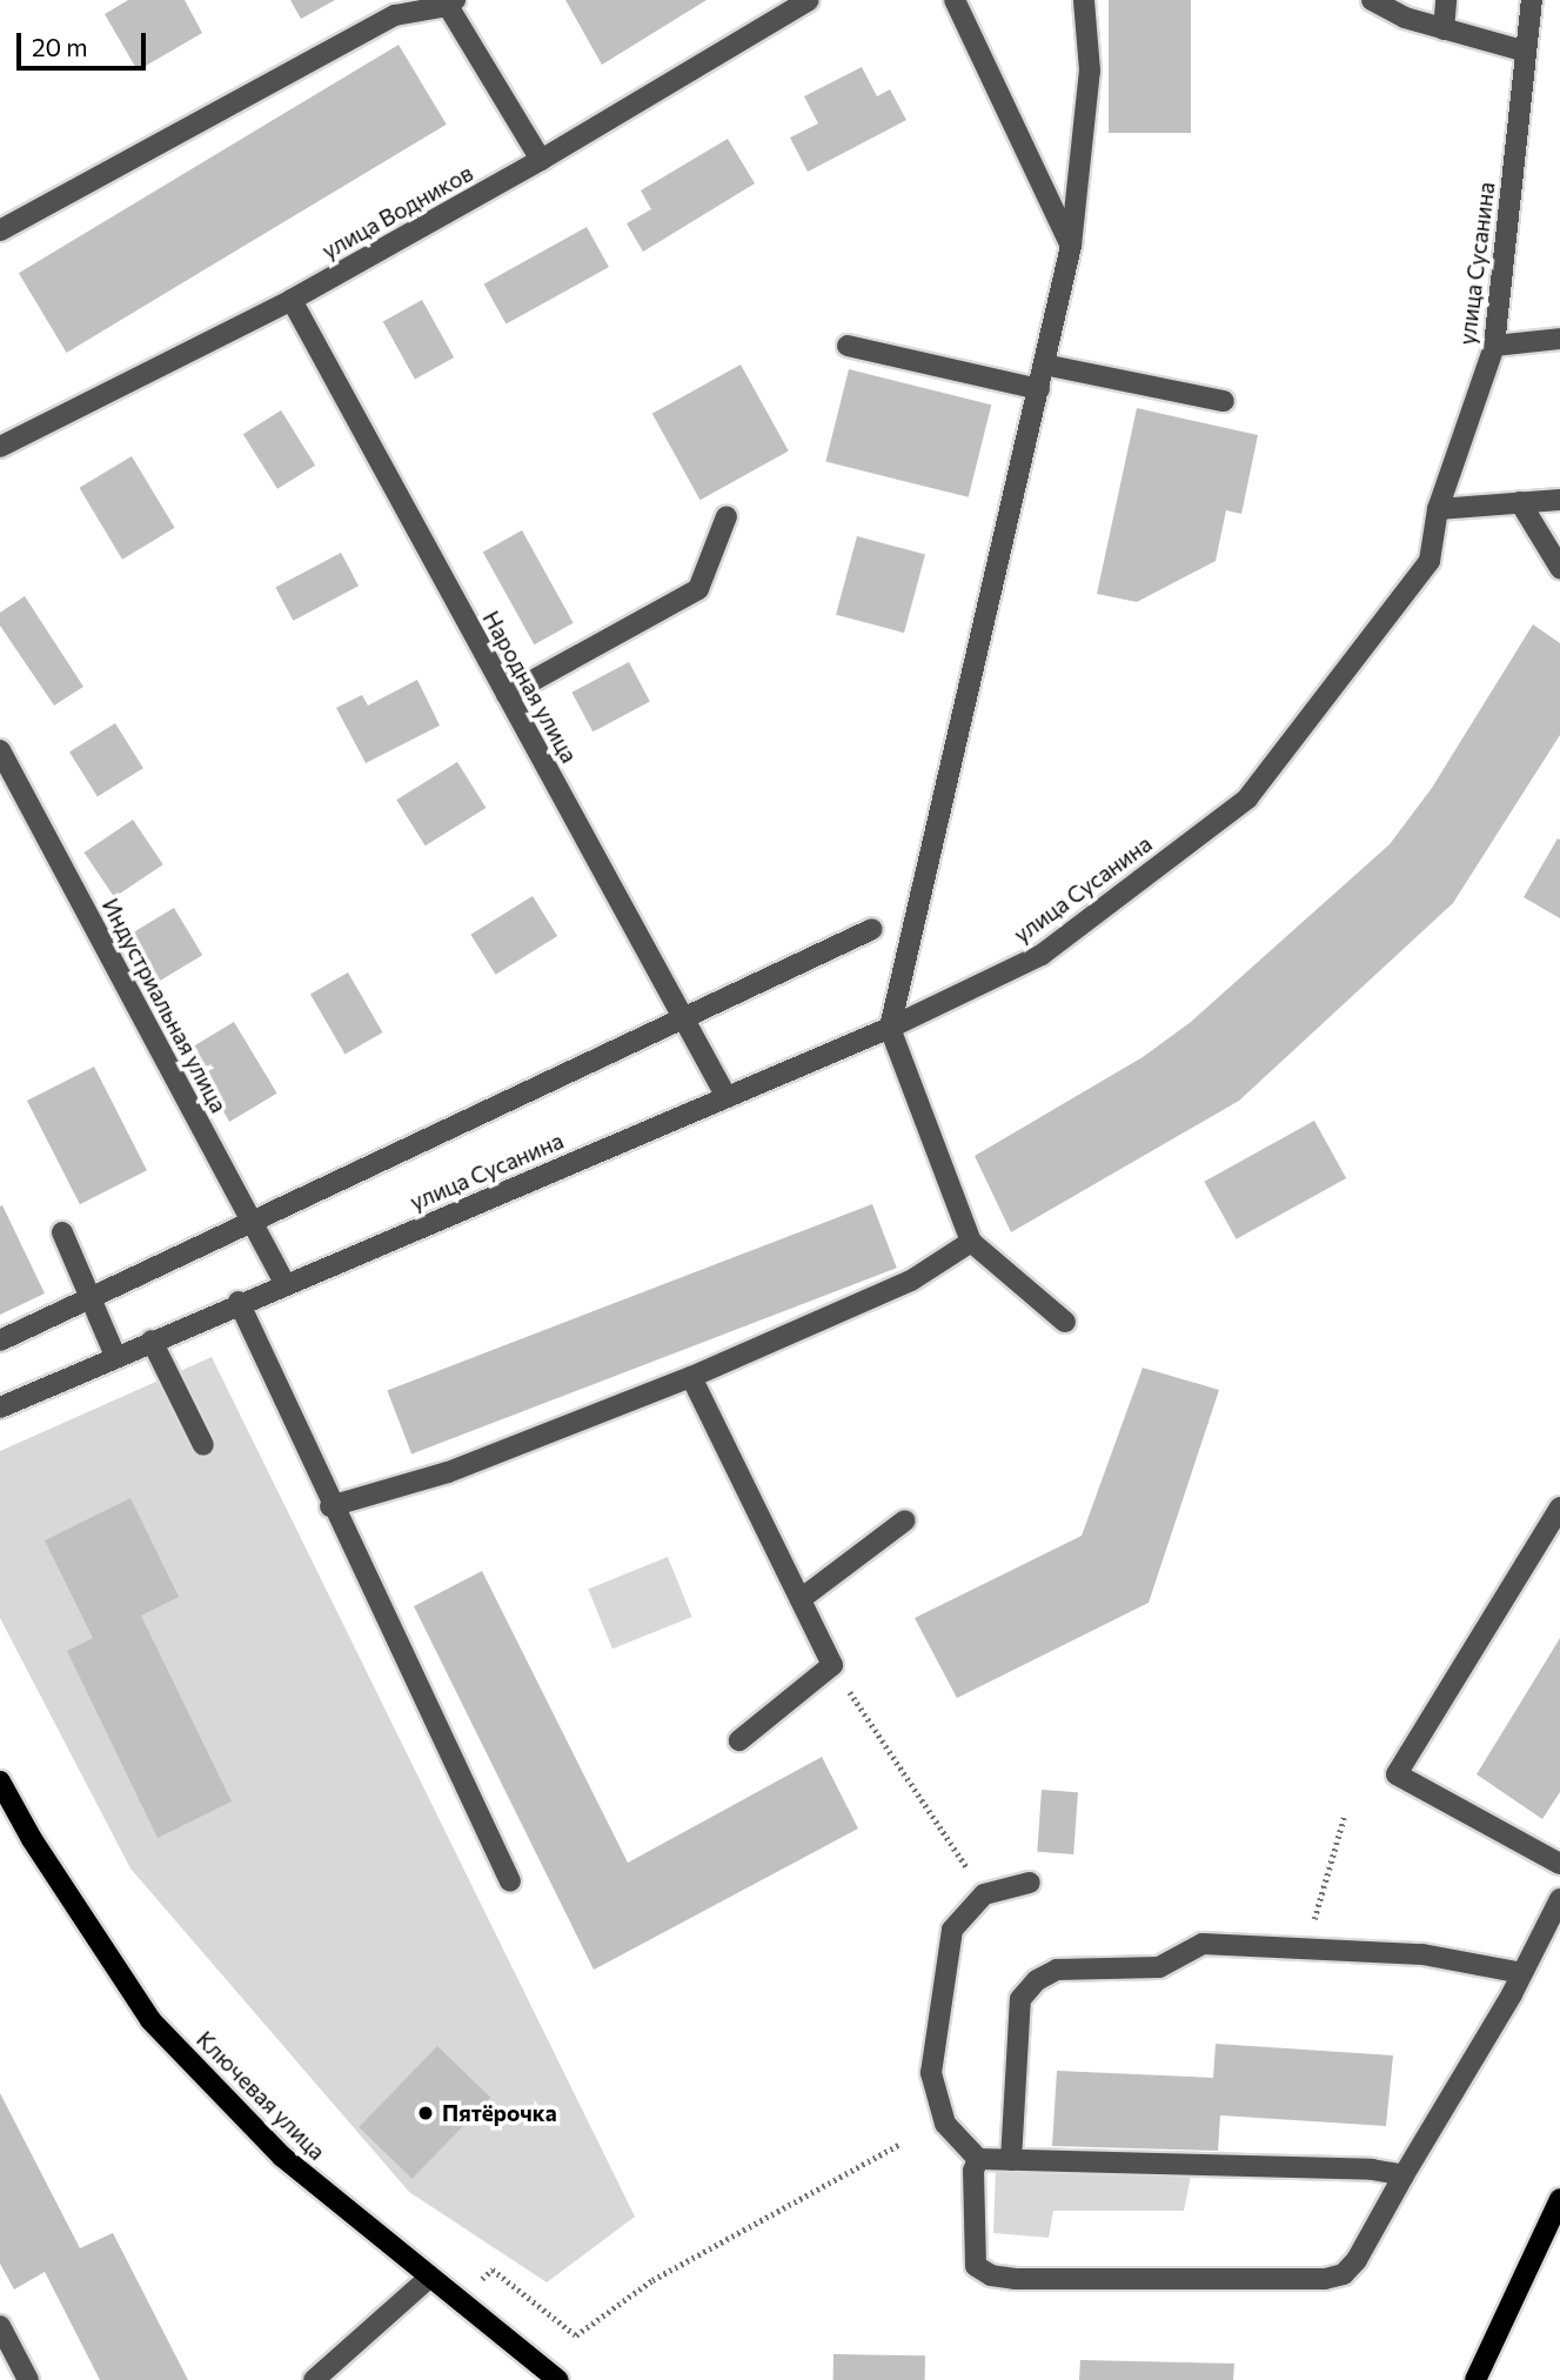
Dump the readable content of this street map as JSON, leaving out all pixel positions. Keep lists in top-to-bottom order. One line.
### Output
{"streets":{"main road":["Ключевая улица"],"street":["улица Водников","улица Сусанина","Народная улица","Индустриальная улица"]},"crossings":[["улица Водников","Народная улица"],["улица Сусанина","Народная улица"],["улица Сусанина","Индустриальная улица"]],"places":["Пятёрочка"],"scale_bar":"20 m"}
